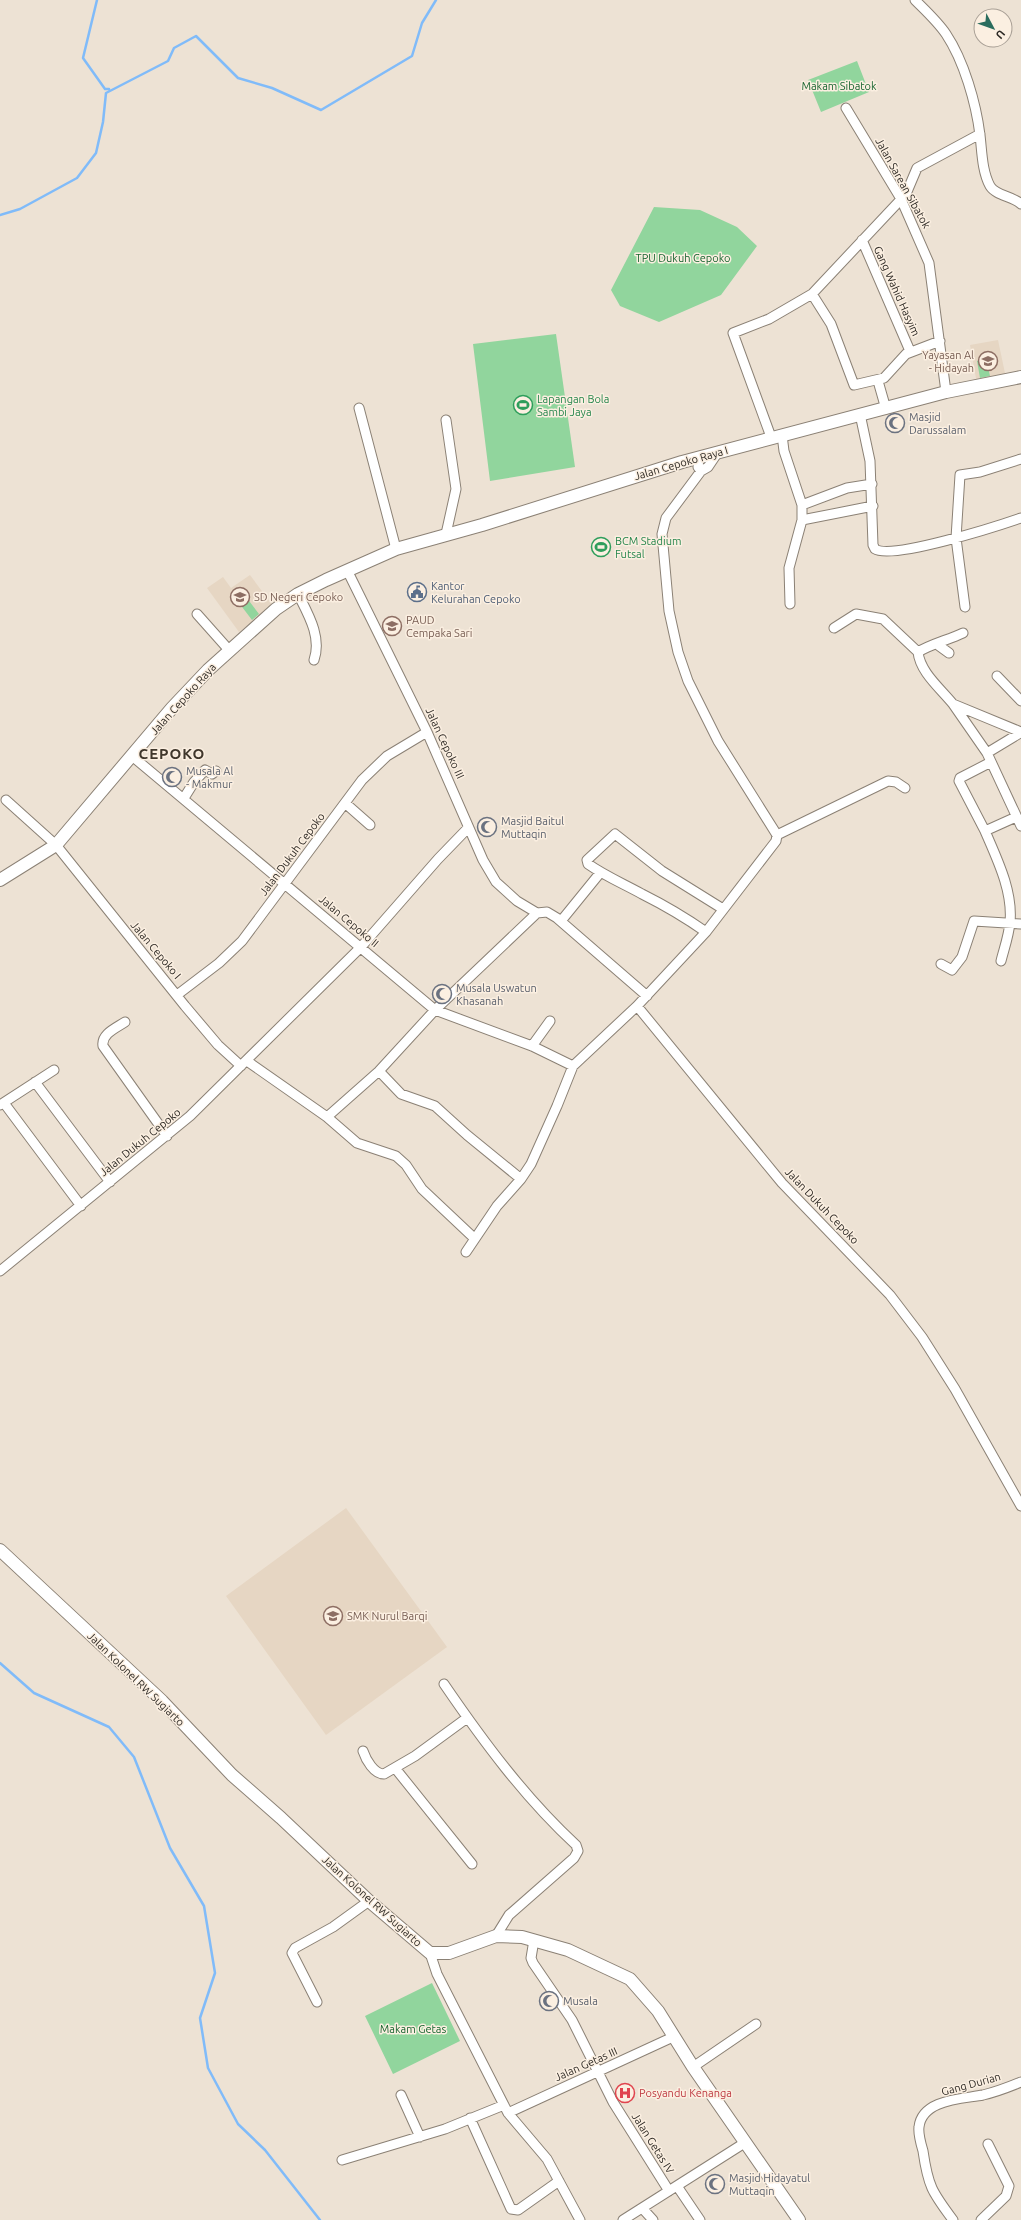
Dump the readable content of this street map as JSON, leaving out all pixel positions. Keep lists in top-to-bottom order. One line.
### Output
{"streets":{"main road":["Jalan Cepoko Raya I","Jalan Cepoko Raya","Jalan Kolonel RW Sugiarto"],"street":["Jalan Sarean Sibatok","Gang Wahid Hasyim","Jalan Cepoko III","Jalan Dukuh Cepoko","Jalan Cepoko II","Jalan Cepoko I","Jalan Getas III","Gang Durian","Jalan Getas IV"]},"crossings":[["Jalan Sarean Sibatok","Jalan Cepoko Raya I"],["Jalan Cepoko Raya I","Jalan Cepoko Raya"],["Jalan Cepoko Raya I","Jalan Cepoko III"],["Jalan Cepoko Raya","Jalan Cepoko III"],["Jalan Cepoko Raya","Jalan Cepoko II"],["Jalan Cepoko Raya","Jalan Cepoko I"],["Jalan Cepoko III","Jalan Dukuh Cepoko"],["Jalan Dukuh Cepoko","Jalan Cepoko II"],["Jalan Dukuh Cepoko","Jalan Cepoko I"],["Jalan Kolonel RW Sugiarto","Jalan Getas III"],["Jalan Kolonel RW Sugiarto","Jalan Getas IV"],["Jalan Getas III","Jalan Getas IV"]],"districts":["CEPOKO"],"parks":["Makam Sibatok","TPU Dukuh Cepoko","Makam Getas"],"places":{"school or university":["Yayasan Al - Hidayah","SD Negeri Cepoko","PAUD Cempaka Sari","SMK Nurul Barqi"],"sports":["Lapangan Bola Sambi Jaya","BCM Stadium Futsal"],"mosque":["Masjid Darussalam","Musala Al - Makmur","Masjid Baitul Muttaqin","Musala Uswatun Khasanah","Musala","Masjid Hidayatul Muttaqin"],"public building":["Kantor Kelurahan Cepoko"],"hospital":["Posyandu Kenanga"]},"north":"bottom right"}
